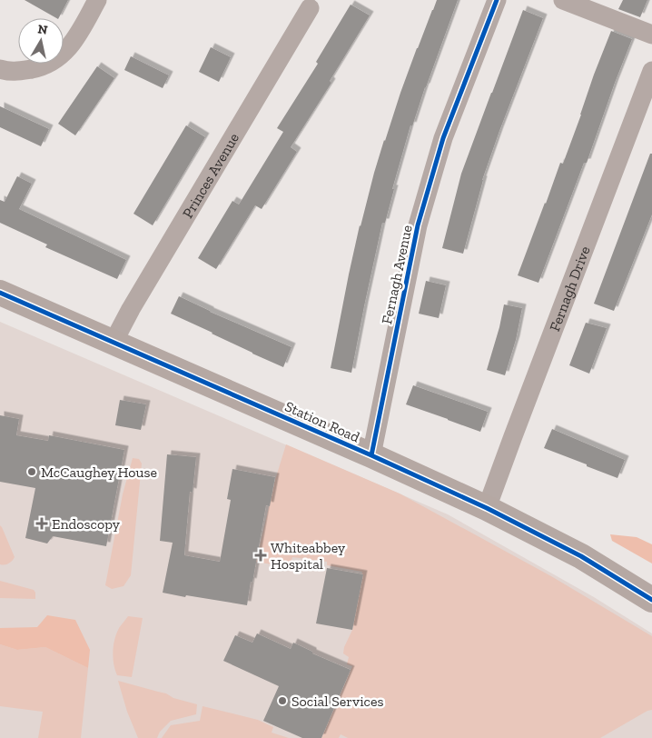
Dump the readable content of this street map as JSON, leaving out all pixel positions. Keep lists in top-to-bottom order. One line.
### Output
{"streets":{"main road":["Station Road"],"street":["Princes Avenue","Fernagh Avenue","Fernagh Drive"]},"crossings":[["Princes Avenue","Station Road"],["Fernagh Avenue","Station Road"],["Fernagh Drive","Station Road"]],"places":{"other":["McCaughey House","Social Services"],"health":["Endoscopy","Whiteabbey Hospital"]},"north":"top"}
